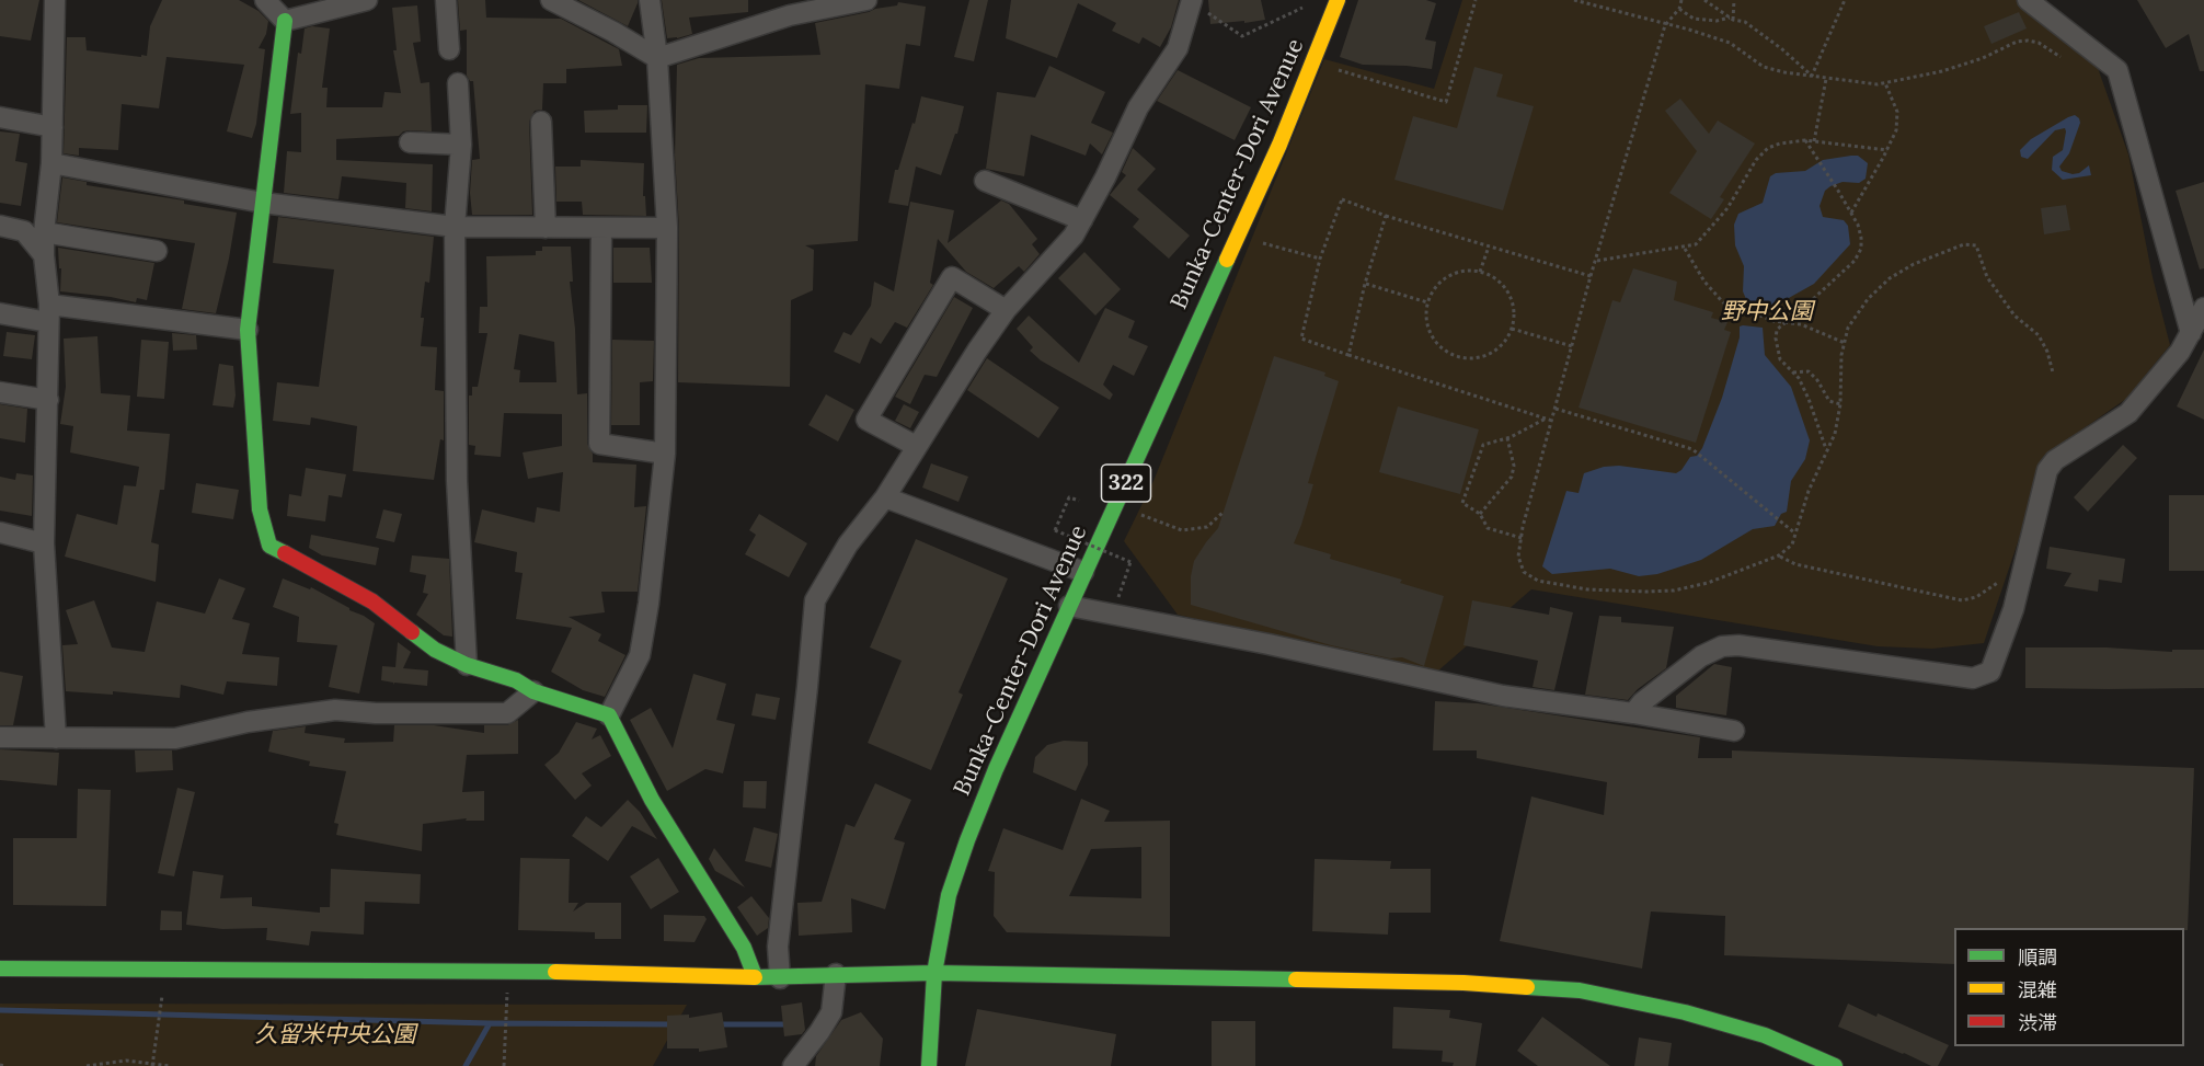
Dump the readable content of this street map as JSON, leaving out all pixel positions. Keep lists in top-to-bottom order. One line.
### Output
{"streets":{"main road":["Bunka-Center-Dori Avenue","322"]},"parks":["野中公園","久留米中央公園"],"legend":["順調","混雑","渋滞"]}
